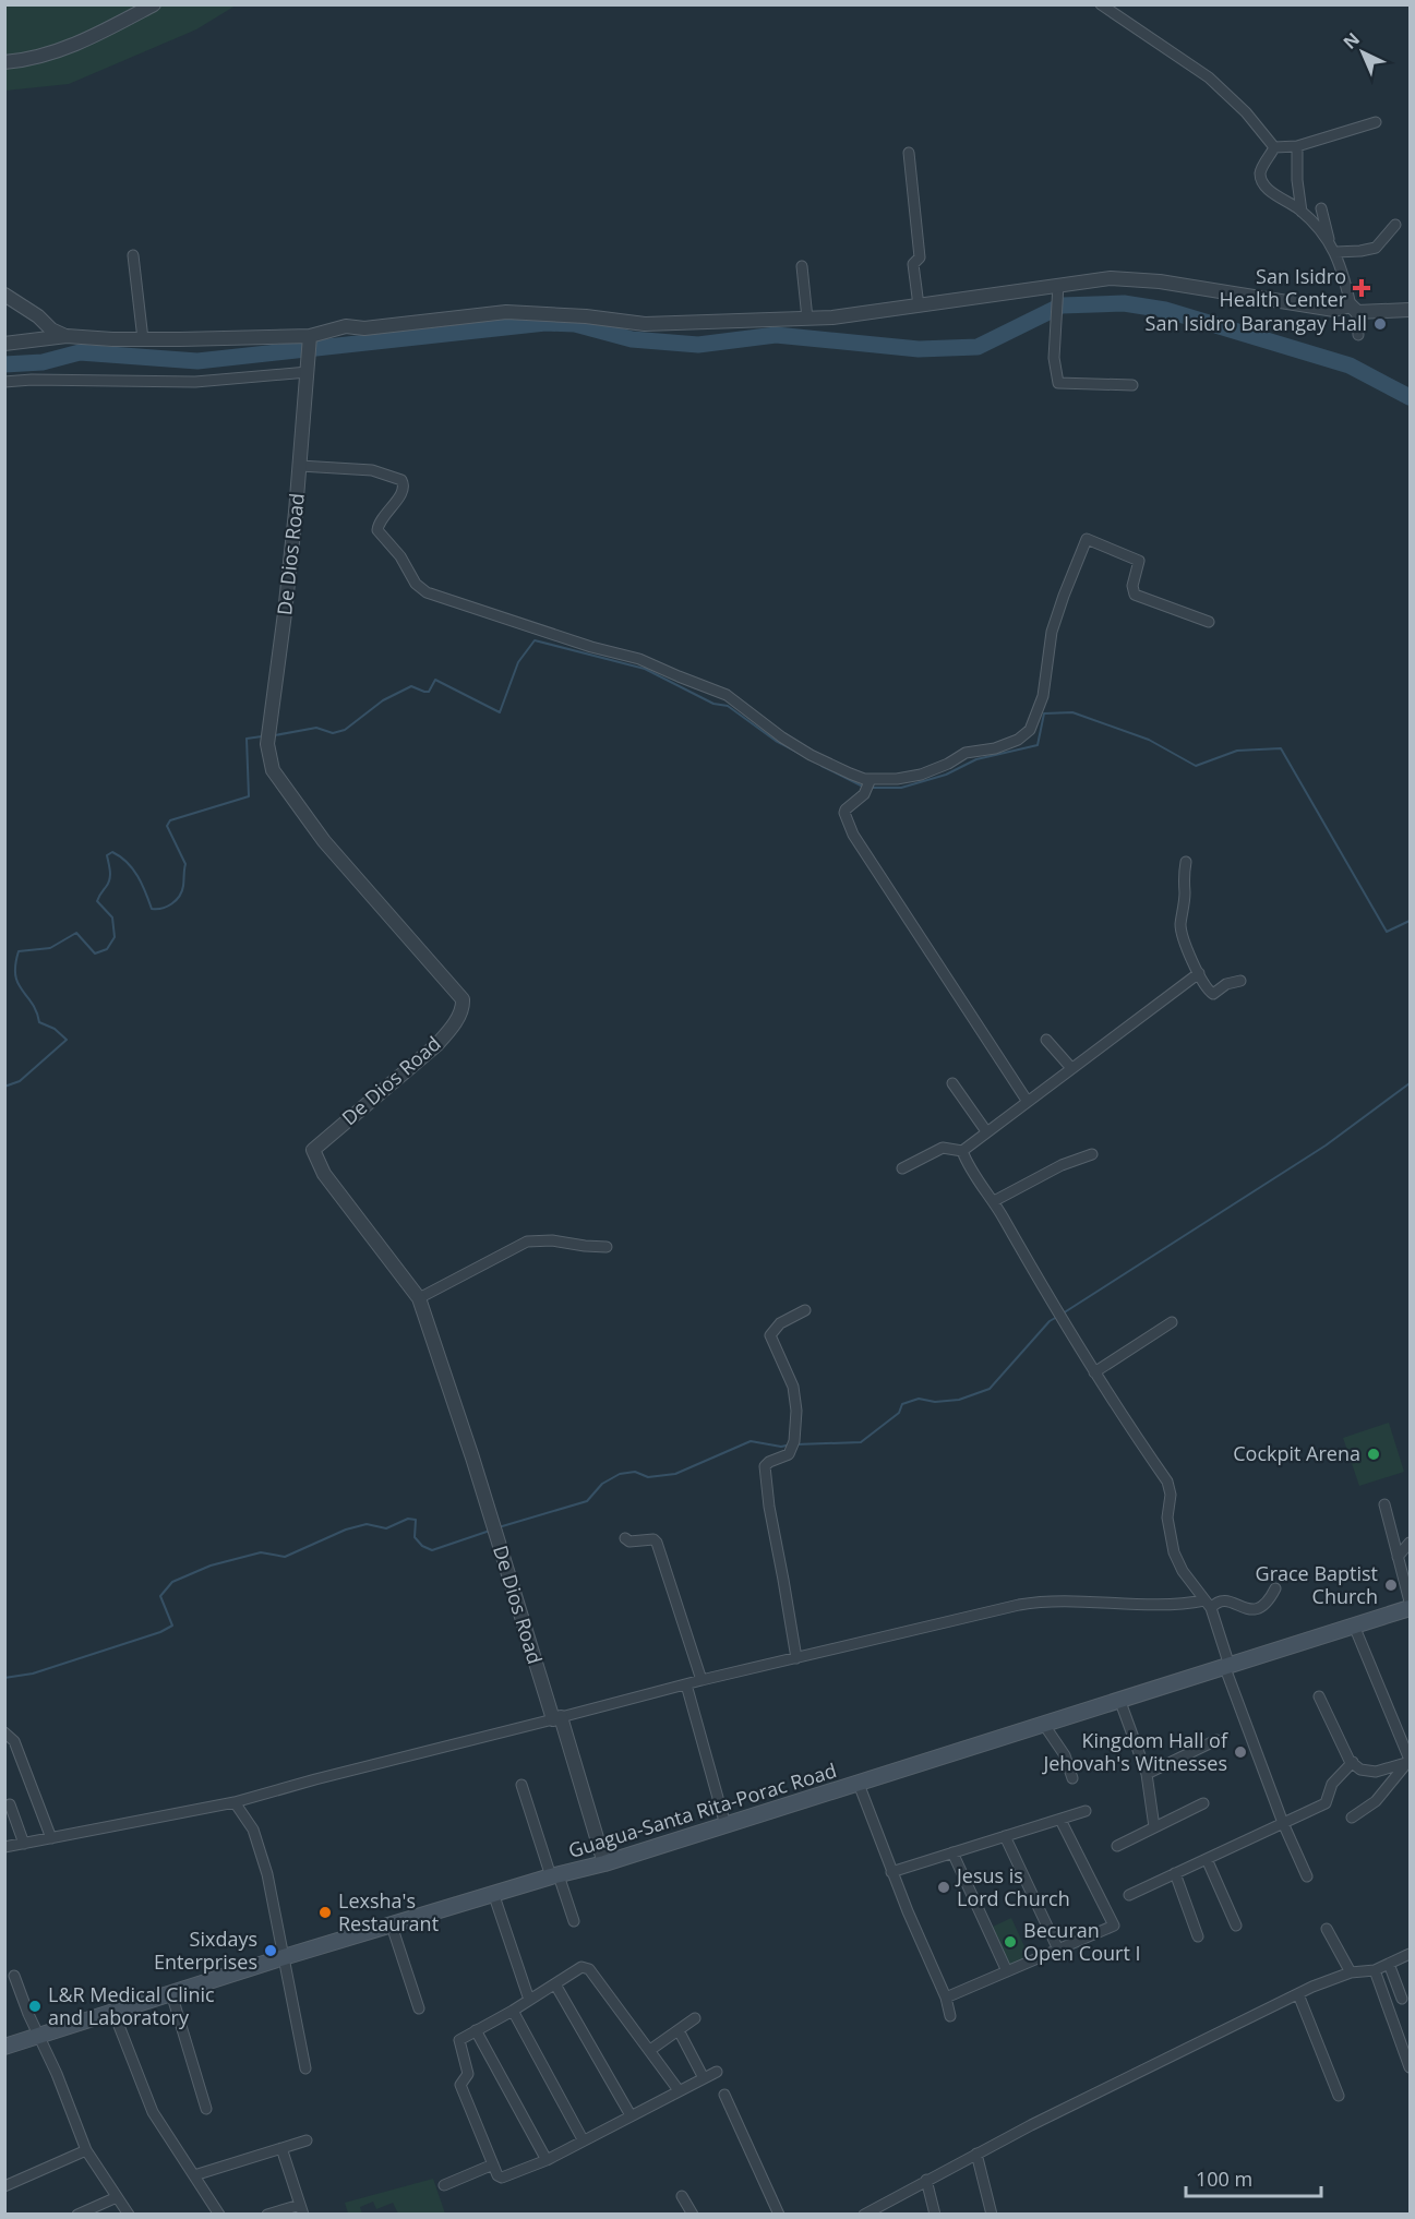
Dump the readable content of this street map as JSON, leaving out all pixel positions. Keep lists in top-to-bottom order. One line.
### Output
{"streets":{"main road":["Guagua-Santa Rita-Porac Road"],"street":["De Dios Road"]},"crossings":[["De Dios Road","Guagua-Santa Rita-Porac Road"]],"places":{"health":["San Isidro Health Center"],"other":["San Isidro Barangay Hall","Cockpit Arena","Grace Baptist Church","Kingdom Hall of Jehovah's Witnesses","Jesus is Lord Church","Lexsha's Restaurant","Becuran Open Court I","Sixdays Enterprises","L&R Medical Clinic and Laboratory"]},"scale_bar":"100 m","north":"top left"}
